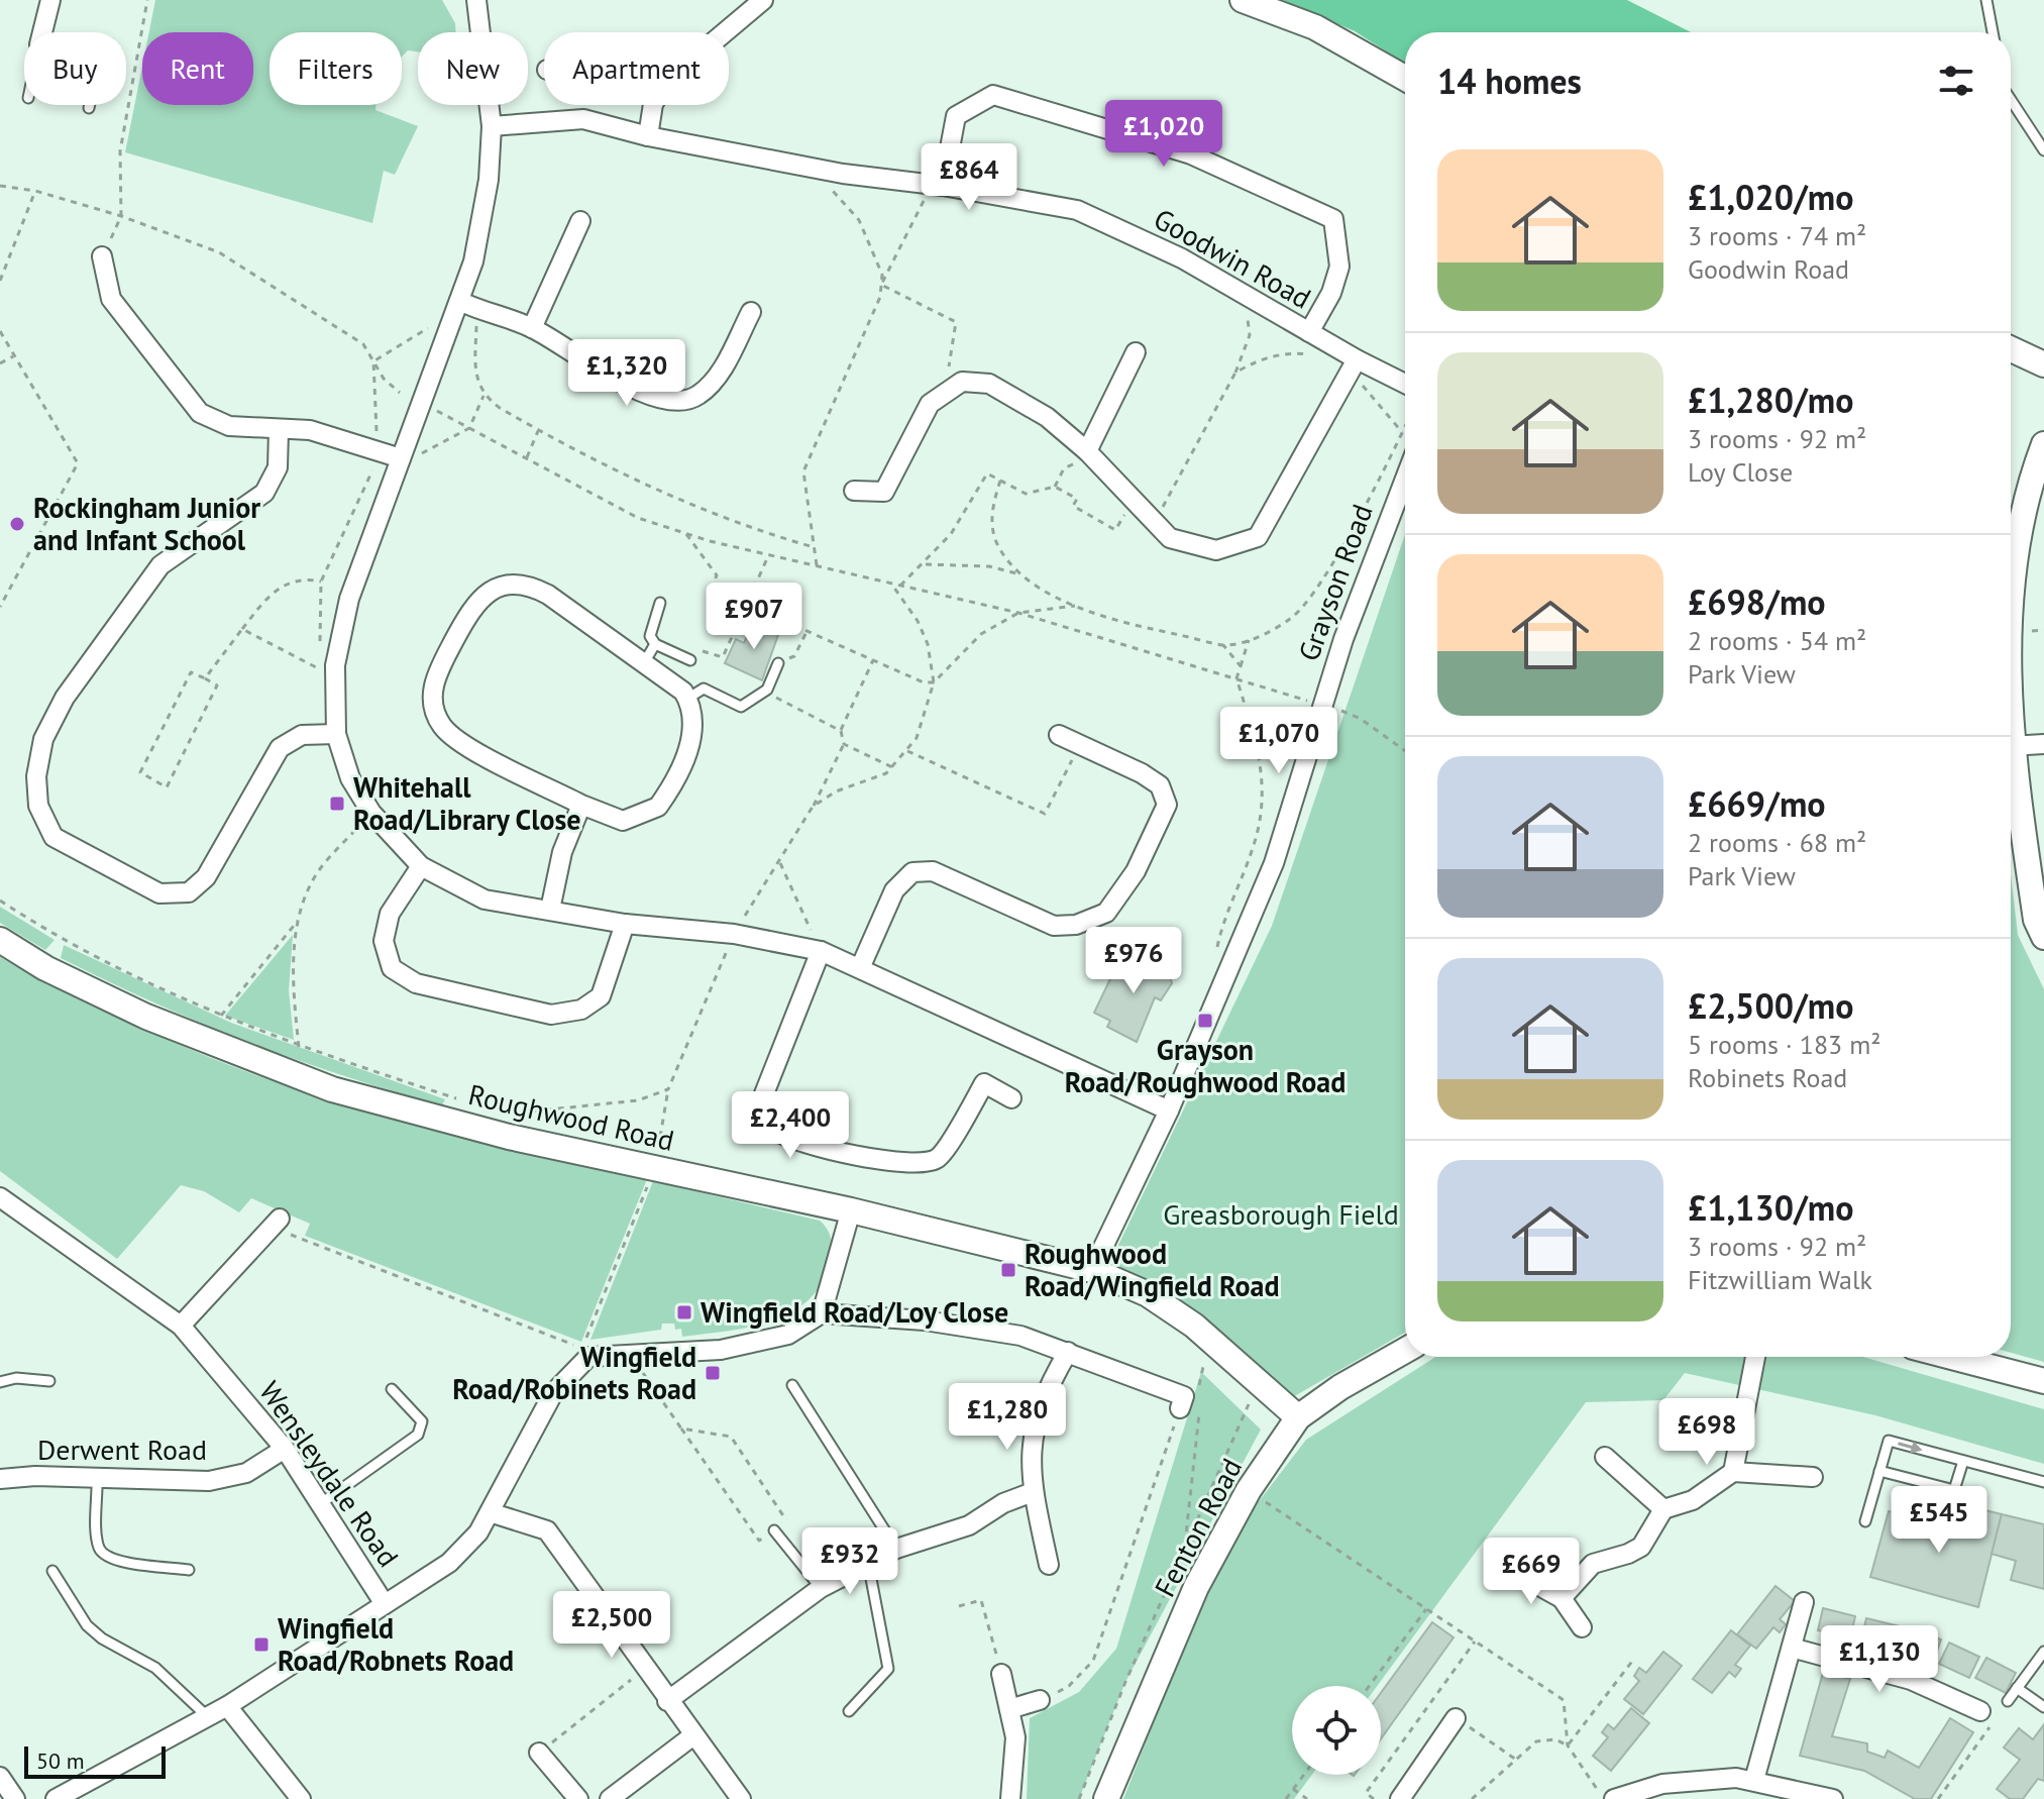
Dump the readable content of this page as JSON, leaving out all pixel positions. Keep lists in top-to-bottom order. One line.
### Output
{"streets":{"street":["Goodwin Road","Grayson Road","Roughwood Road","Derwent Road","Wensleydale Road","Fenton Road"]},"crossings":[["Grayson Road","Roughwood Road"],["Roughwood Road","Fenton Road"],["Derwent Road","Wensleydale Road"]],"parks":["Greasborough Field"],"places":{"other":["Rockingham Junior and Infant School"],"transit":["Whitehall Road/Library Close","Grayson Road/Roughwood Road","Roughwood Road/Wingfield Road","Wingfield Road/Loy Close","Wingfield Road/Robinets Road","Wingfield Road/Robnets Road"]},"scale_bar":"50 m","page":{"chip":["Buy","Rent","Filters","New","Apartment"],"heading":"14 homes","price":["£1,020","£864","£1,320","£907","£1,070","£976","£2,400","£1,280","£698","£545","£932","£669","£2,500","£1,130"],"list":[{"name":"£1,020/mo","note":"3 rooms · 74 m² · Goodwin Road"},{"name":"£1,280/mo","note":"3 rooms · 92 m² · Loy Close"},{"name":"£698/mo","note":"2 rooms · 54 m² · Park View"},{"name":"£669/mo","note":"2 rooms · 68 m² · Park View"},{"name":"£2,500/mo","note":"5 rooms · 183 m² · Robinets Road"},{"name":"£1,130/mo","note":"3 rooms · 92 m² · Fitzwilliam Walk"}],"scale":"50 m"}}
